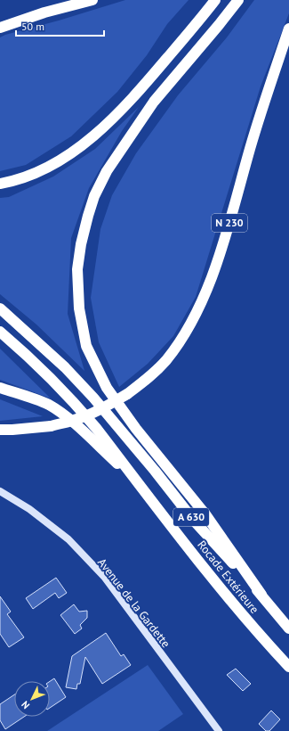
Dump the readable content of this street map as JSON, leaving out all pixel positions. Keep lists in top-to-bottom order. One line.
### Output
{"streets":{"highway":["N 230","A 630","Rocade Extérieure"],"main road":["Avenue de la Gardette"]},"crossings":[["A 630","Rocade Extérieure"]],"scale_bar":"50 m","north":"bottom left"}
